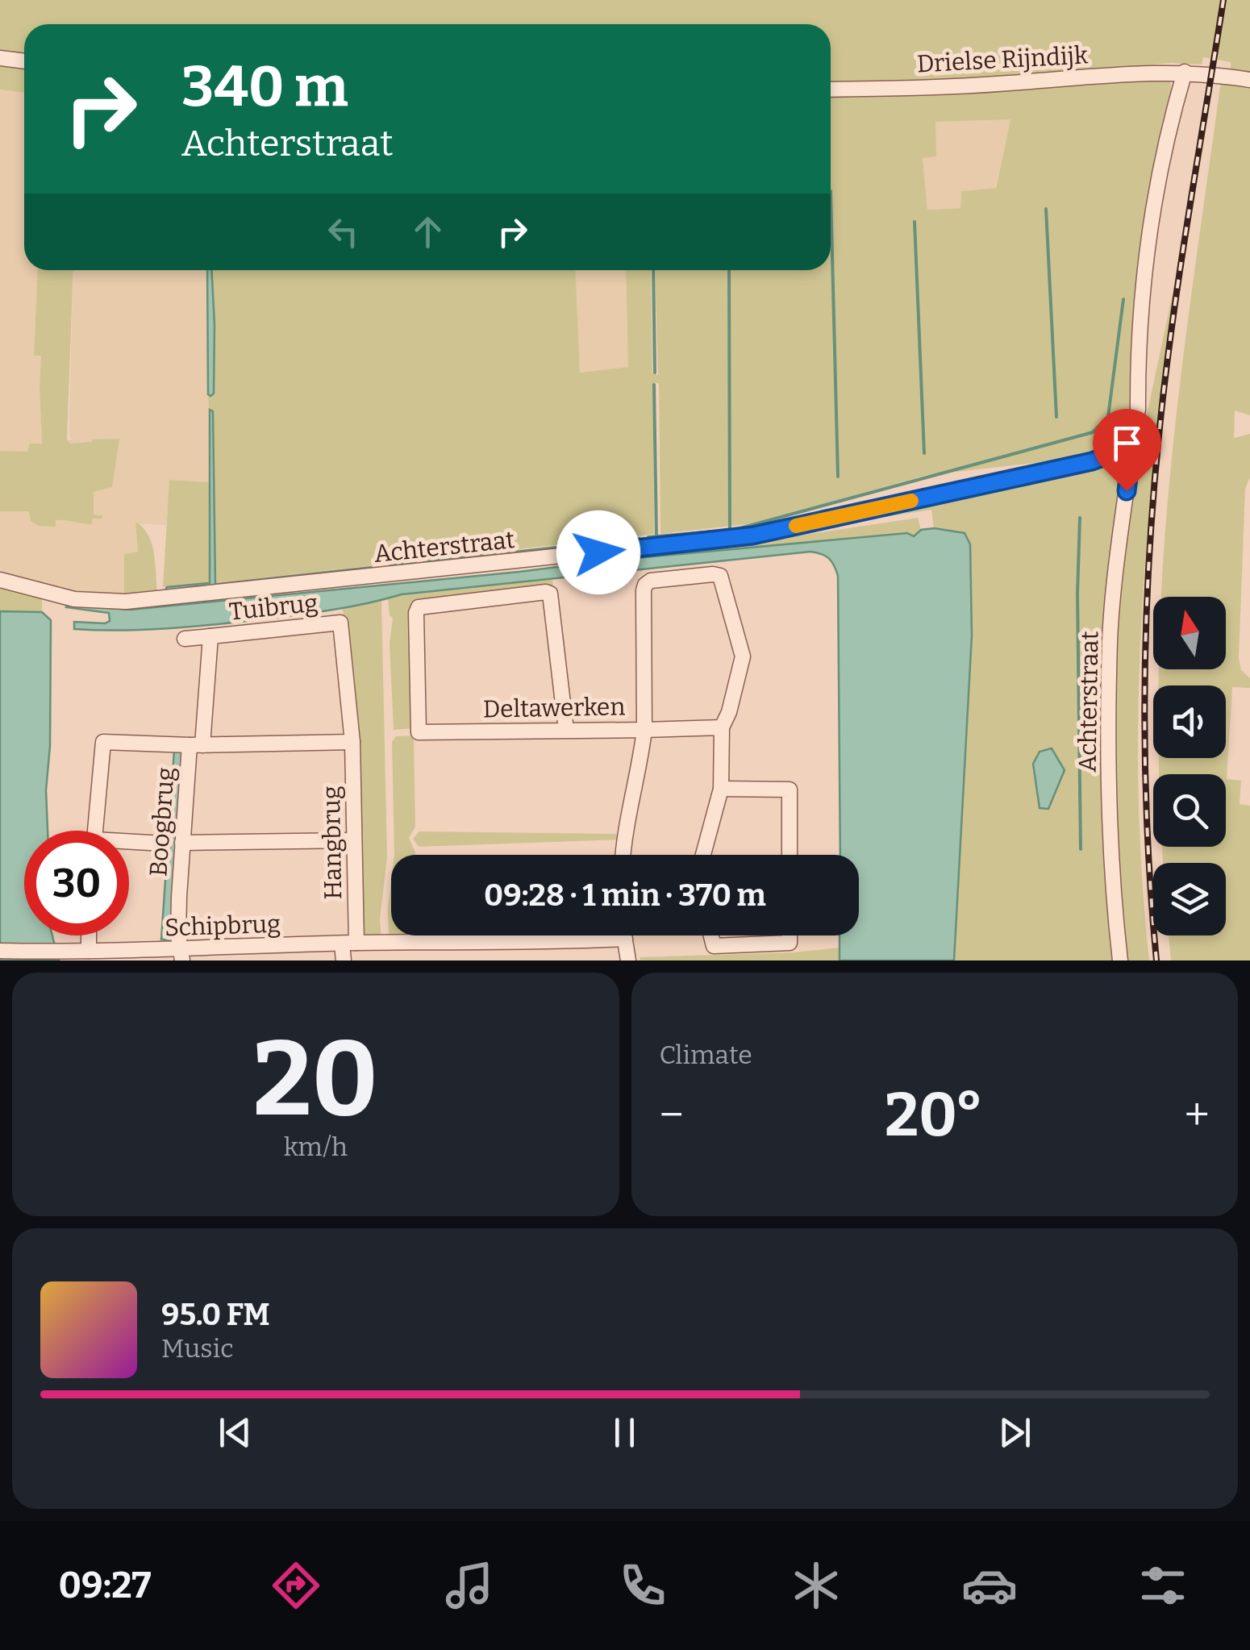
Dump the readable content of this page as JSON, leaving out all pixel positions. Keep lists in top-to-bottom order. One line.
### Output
{"streets":{"street":["Drielse Rijndijk","Achterstraat","Tuibrug","Deltawerken","Boogbrug","Hangbrug","Schipbrug"]},"crossings":[["Drielse Rijndijk","Achterstraat"],["Tuibrug","Boogbrug"],["Tuibrug","Hangbrug"],["Boogbrug","Schipbrug"],["Hangbrug","Schipbrug"]],"north":"top","page":{"turn":["340 m","Achterstraat"],"limit":"30","trip":"09:28 · 1 min · 370 m","tile":[["20","km/h"],"Climate"],"heat":["−","20°","+"],"song":["95.0 FM","Music"],"tabs":"09:27"}}
